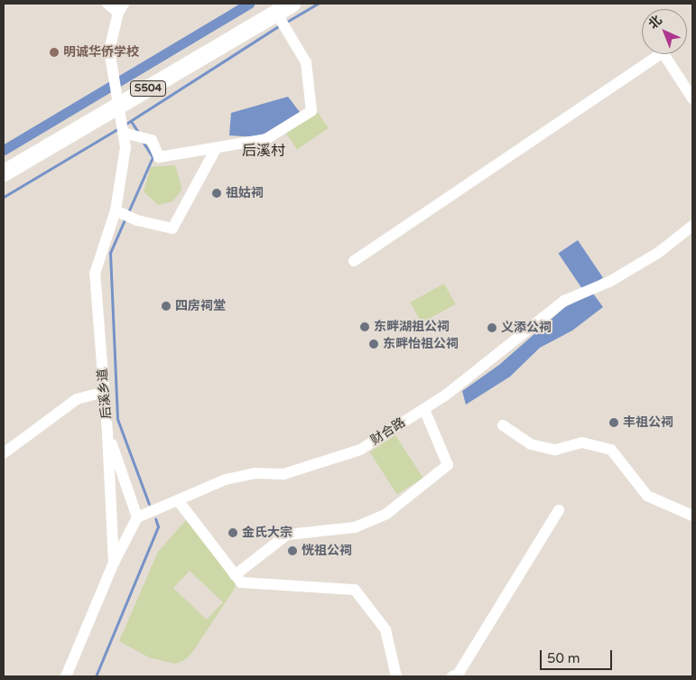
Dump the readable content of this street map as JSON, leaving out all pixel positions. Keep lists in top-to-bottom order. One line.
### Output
{"streets":{"main road":["S504"],"street":["后溪乡道","财合路"]},"crossings":[["S504","后溪乡道"]],"districts":["后溪村"],"places":["明诚华侨学校","祖姑祠","四房祠堂","东畔湖祖公祠","义添公祠","东畔怡祖公祠","丰祖公祠","金氏大宗","恍祖公祠"],"scale_bar":"50 m","north":"top left"}
